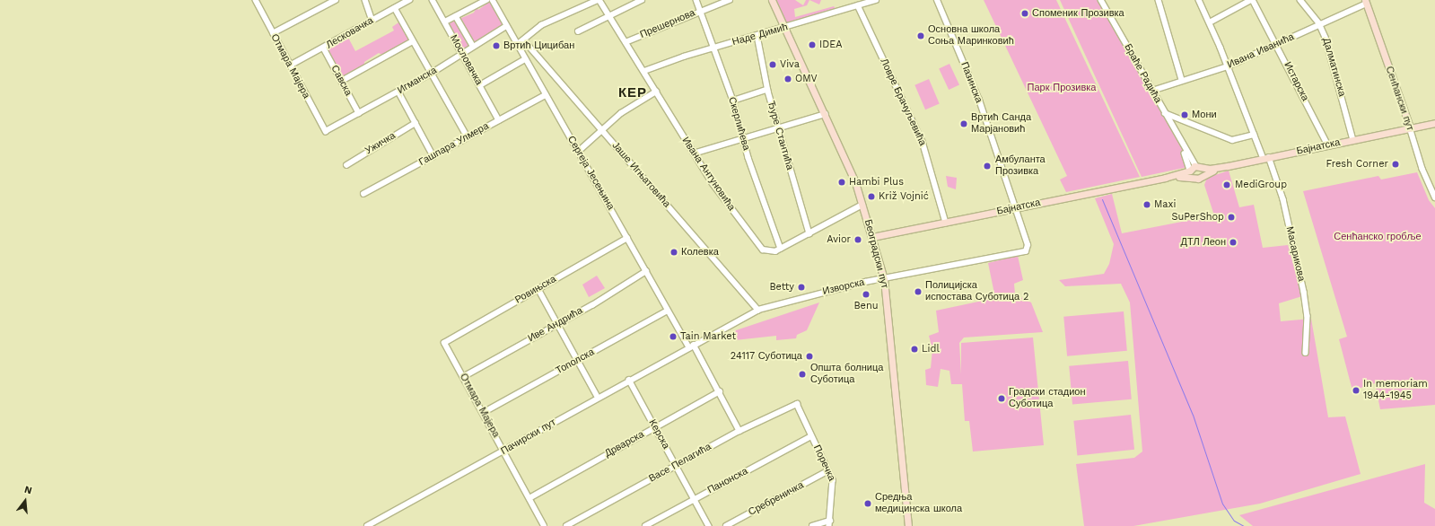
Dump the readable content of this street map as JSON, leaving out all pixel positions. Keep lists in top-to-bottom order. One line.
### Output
{"streets":{"main road":["Сенћански пут","Бајнатска","Београдски пут"],"street":["Прешернова","Лесковачка","Наде Димић","Ивана Иванића","Мословачка","Отмара Мајера","Далматинска","Браће Радића","Савска","Игманска","Истарска","Пазинска","Ловре Брачуљевића","Скерлићева","Ђуре Стантића","Ужичка","Гашпара Улмера","Сергеја Јесењина","Ивана Антуновића","Јаше Игњатовића","Масарикова","Изворска","Ровињска","Иве Андрића","Тополска","Керска","Пачирски пут","Дрварска","Васе Пелагића","Поречка","Панонска","Сребреничка"]},"crossings":[["Прешернова","Скерлићева"],["Прешернова","Ивана Антуновића"],["Лесковачка","Отмара Мајера"],["Лесковачка","Савска"],["Наде Димић","Ловре Брачуљевића"],["Наде Димић","Скерлићева"],["Наде Димић","Ђуре Стантића"],["Наде Димић","Ивана Антуновића"],["Наде Димић","Београдски пут"],["Ивана Иванића","Далматинска"],["Ивана Иванића","Браће Радића"],["Ивана Иванића","Истарска"],["Ивана Иванића","Сенћански пут"],["Ивана Иванића","Масарикова"],["Мословачка","Игманска"],["Мословачка","Гашпара Улмера"],["Отмара Мајера","Игманска"],["Отмара Мајера","Ровињска"],["Отмара Мајера","Иве Андрића"],["Отмара Мајера","Тополска"],["Отмара Мајера","Пачирски пут"],["Отмара Мајера","Дрварска"],["Далматинска","Бајнатска"],["Браће Радића","Бајнатска"],["Савска","Игманска"],["Игманска","Сергеја Јесењина"],["Истарска","Бајнатска"],["Пазинска","Бајнатска"],["Пазинска","Изворска"],["Сенћански пут","Бајнатска"],["Ловре Брачуљевића","Бајнатска"],["Скерлићева","Ивана Антуновића"],["Ђуре Стантића","Ивана Антуновића"],["Гашпара Улмера","Сергеја Јесењина"],["Бајнатска","Београдски пут"],["Бајнатска","Масарикова"],["Бајнатска","Изворска"],["Сергеја Јесењина","Изворска"],["Сергеја Јесењина","Ровињска"],["Сергеја Јесењина","Иве Андрића"],["Сергеја Јесењина","Тополска"],["Сергеја Јесењина","Пачирски пут"],["Сергеја Јесењина","Дрварска"],["Сергеја Јесењина","Васе Пелагића"],["Ивана Антуновића","Београдски пут"],["Јаше Игњатовића","Изворска"],["Београдски пут","Изворска"],["Изворска","Пачирски пут"],["Керска","Пачирски пут"],["Керска","Дрварска"],["Керска","Васе Пелагића"],["Керска","Панонска"],["Васе Пелагића","Поречка"],["Поречка","Панонска"],["Поречка","Сребреничка"]],"districts":["КЕР"],"parks":["Парк Прозивка","Сенћанско гробље"],"places":["Споменик Прозивка","Основна школа Соња Маринковић","IDEA","Вртић Цицибан","Viva","OMV","Мони","Вртић Санда Марјановић","Fresh Corner","Амбуланта Прозивка","Hambi Plus","MediGroup","Križ Vojnić","Maxi","SuPerShop","Avior","ДТЛ Леон","Колевка","Betty","Полицијска испостава Суботица 2","Benu","Tain Market","Lidl","24117 Суботица","Општа болница Суботица","In memoriam 1944-1945","Градски стадион Суботица","Средња медицинска школа"],"north":"top"}
